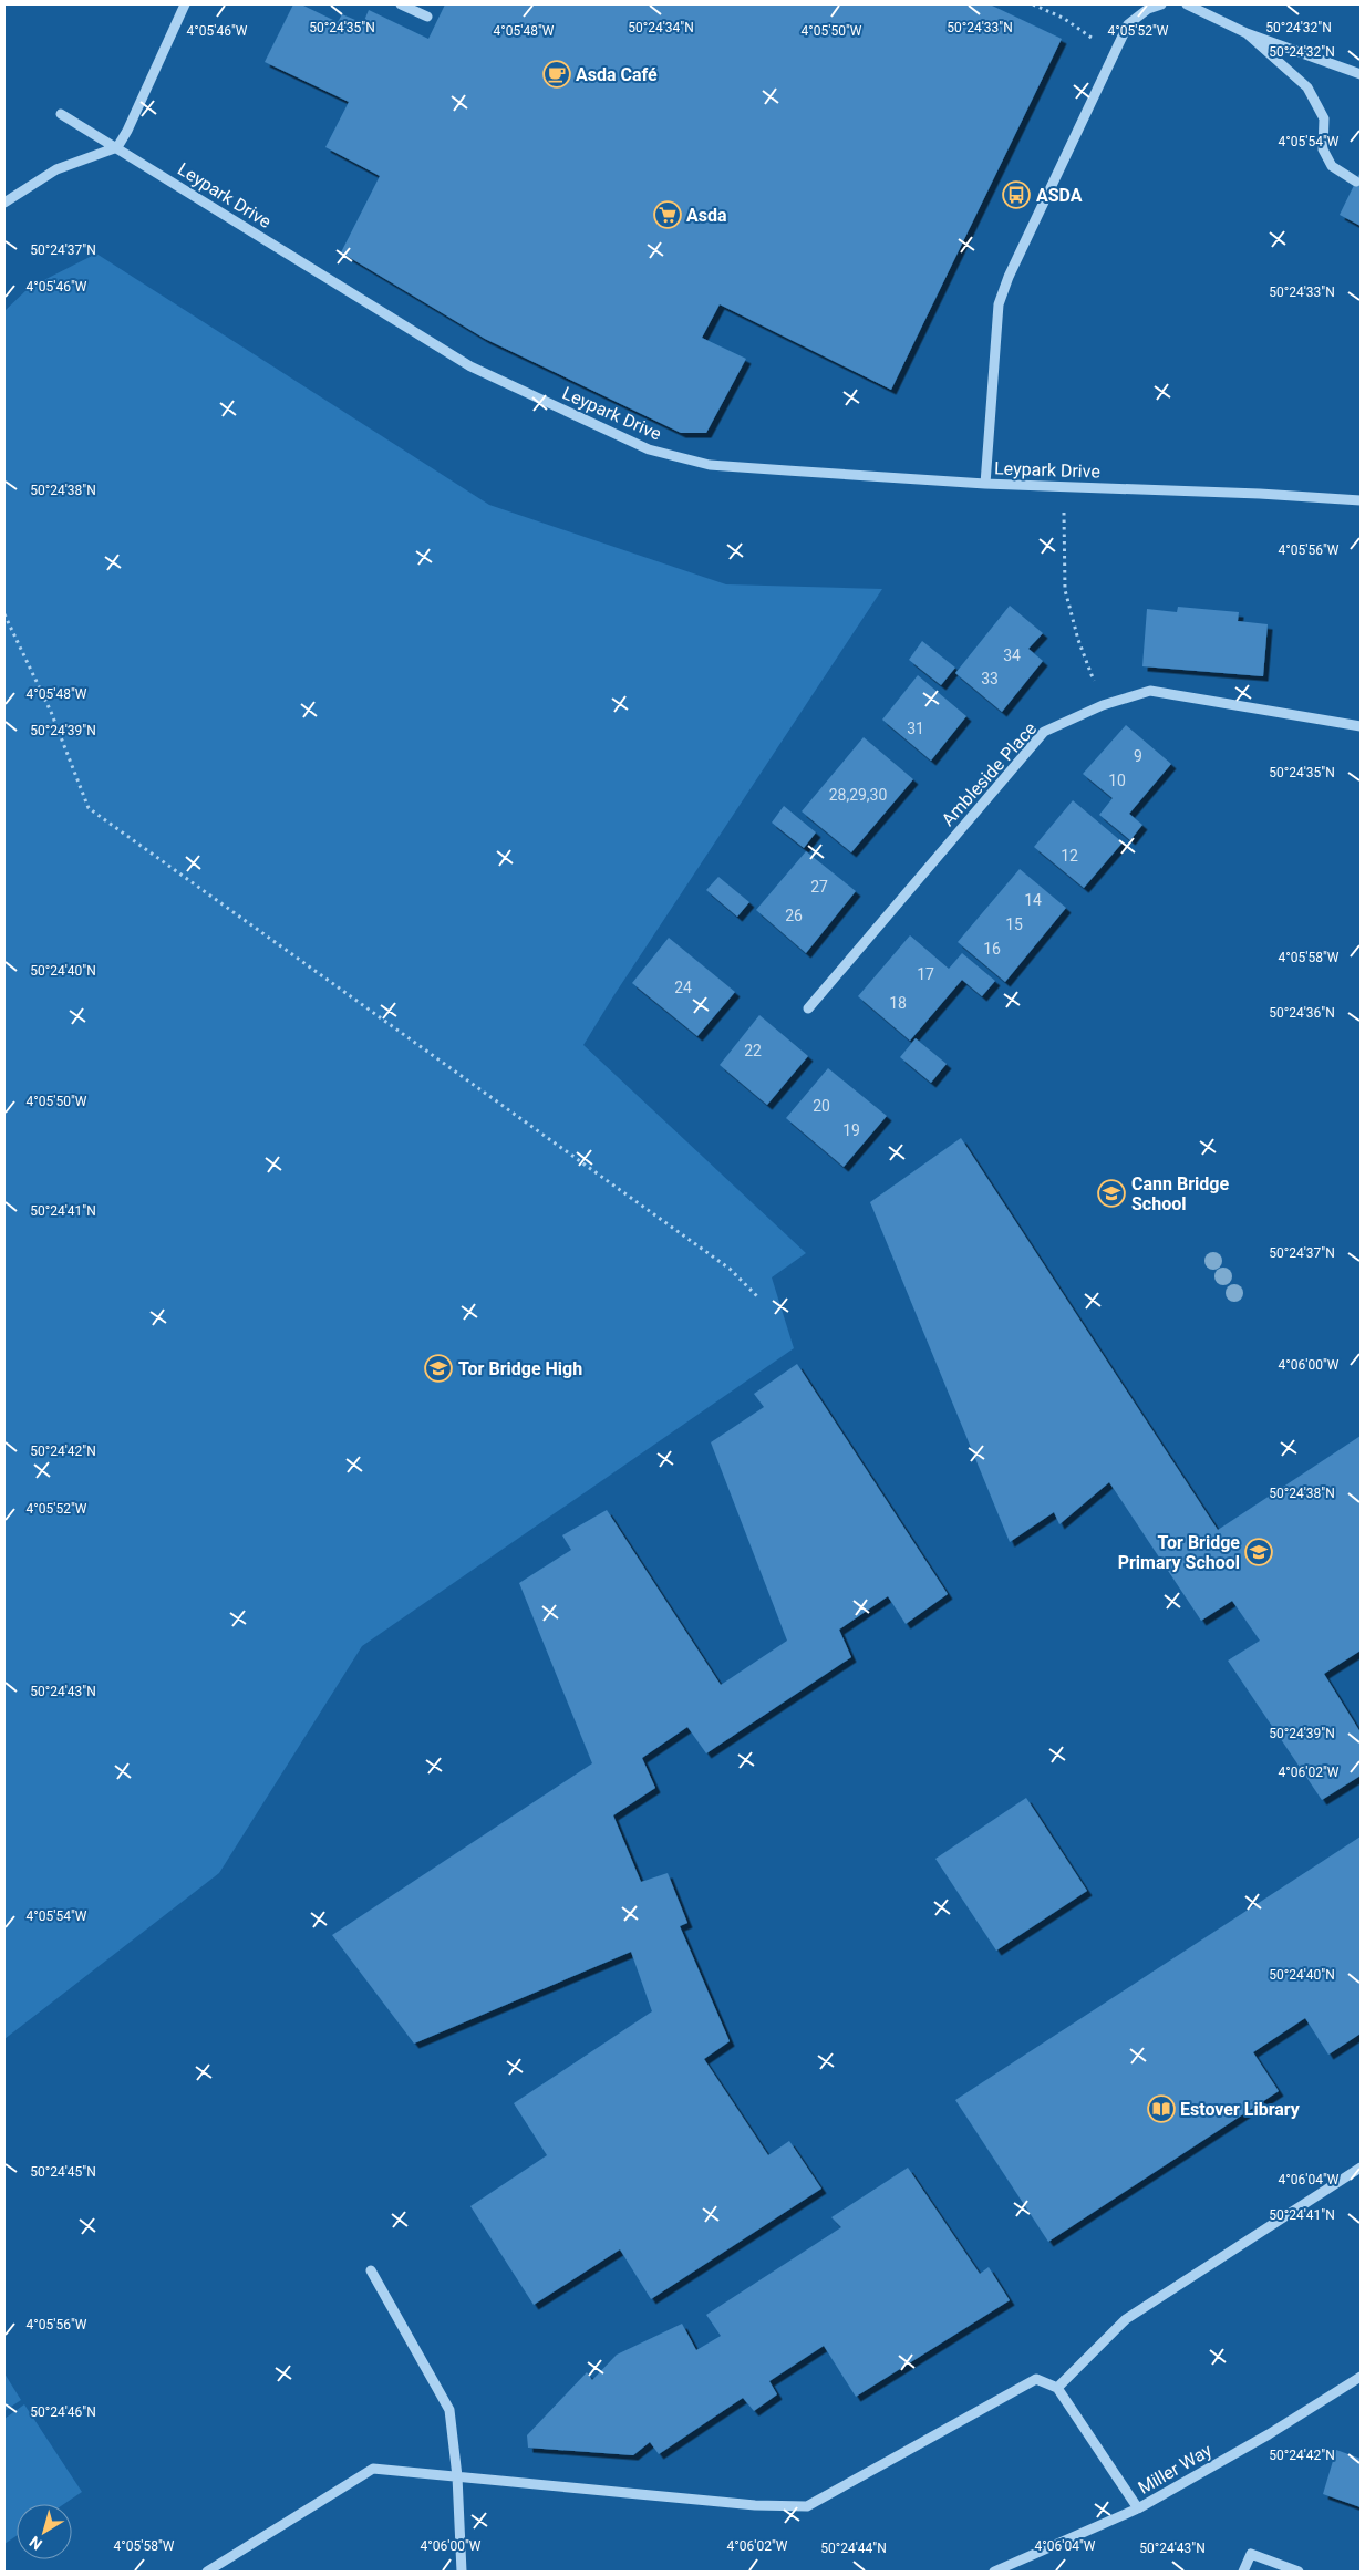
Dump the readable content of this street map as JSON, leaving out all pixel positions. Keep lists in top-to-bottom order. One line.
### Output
{"streets":{"street":["Leypark Drive","Ambleside Place","Miller Way"]},"places":{"cafe":["Asda Café"],"bus stop":["ASDA"],"supermarket":["Asda"],"school or university":["Cann Bridge School","Tor Bridge High","Tor Bridge Primary School"],"library":["Estover Library"]},"house_numbers":["34","33","31","9","10","28,29,30","12","27","14","26","15","16","17","24","18","22","20","19"],"north":"bottom left","coordinates":["50°24'35\"N","50°24'34\"N","50°24'33\"N","50°24'32\"N","4°05'46\"W","4°05'48\"W","4°05'50\"W","4°05'52\"W","4°05'54\"W","50°24'37\"N","50°24'38\"N","4°05'56\"W","50°24'39\"N","4°05'58\"W","50°24'40\"N","50°24'36\"N","50°24'41\"N","4°06'00\"W","50°24'42\"N","50°24'43\"N","4°06'02\"W","50°24'45\"N","4°06'04\"W","50°24'46\"N","50°24'44\"N"]}
